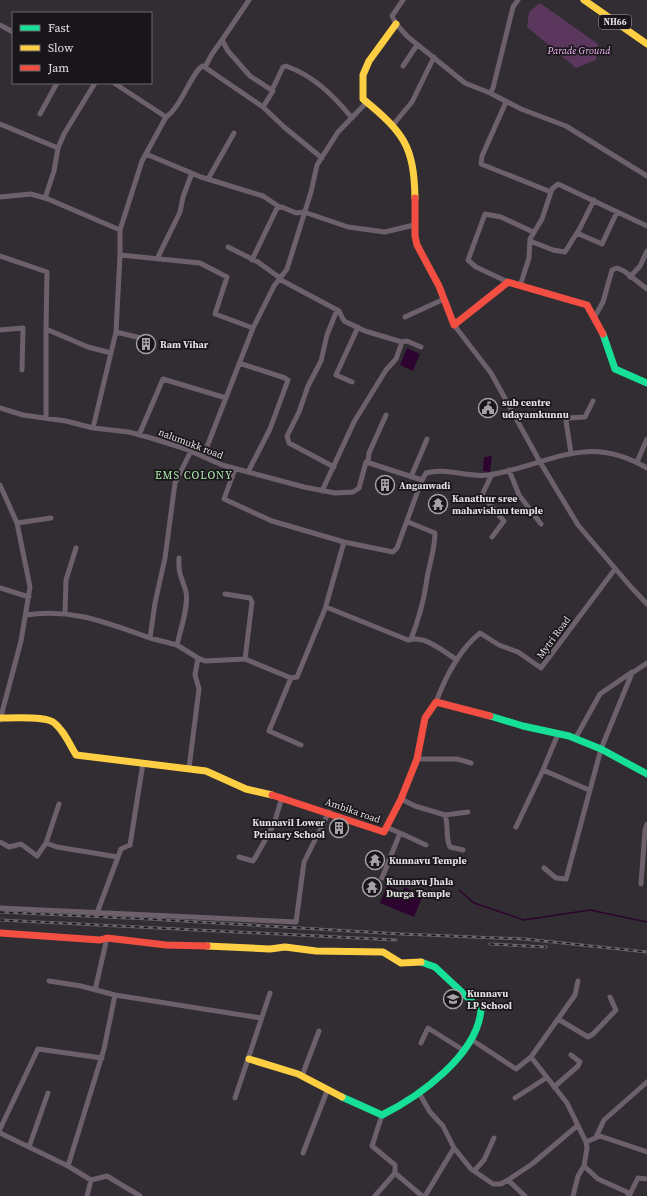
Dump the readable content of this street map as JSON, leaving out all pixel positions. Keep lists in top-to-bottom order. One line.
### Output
{"streets":{"main road":["NH66","Ambika road"],"street":["nalumukk road","Mytri Road"]},"crossings":[["Mytri Road","Ambika road"]],"districts":["EMS COLONY"],"parks":["Parade Ground"],"places":{"building":["Ram Vihar","Anganwadi","Kunnavil Lower Primary School"],"public building":["sub centre udayamkunnu"],"temple":["Kanathur sree mahavishnu temple","Kunnavu Temple","Kunnavu Jhala Durga Temple"],"school or university":["Kunnavu LP School"]},"legend":["Fast","Slow","Jam"]}
